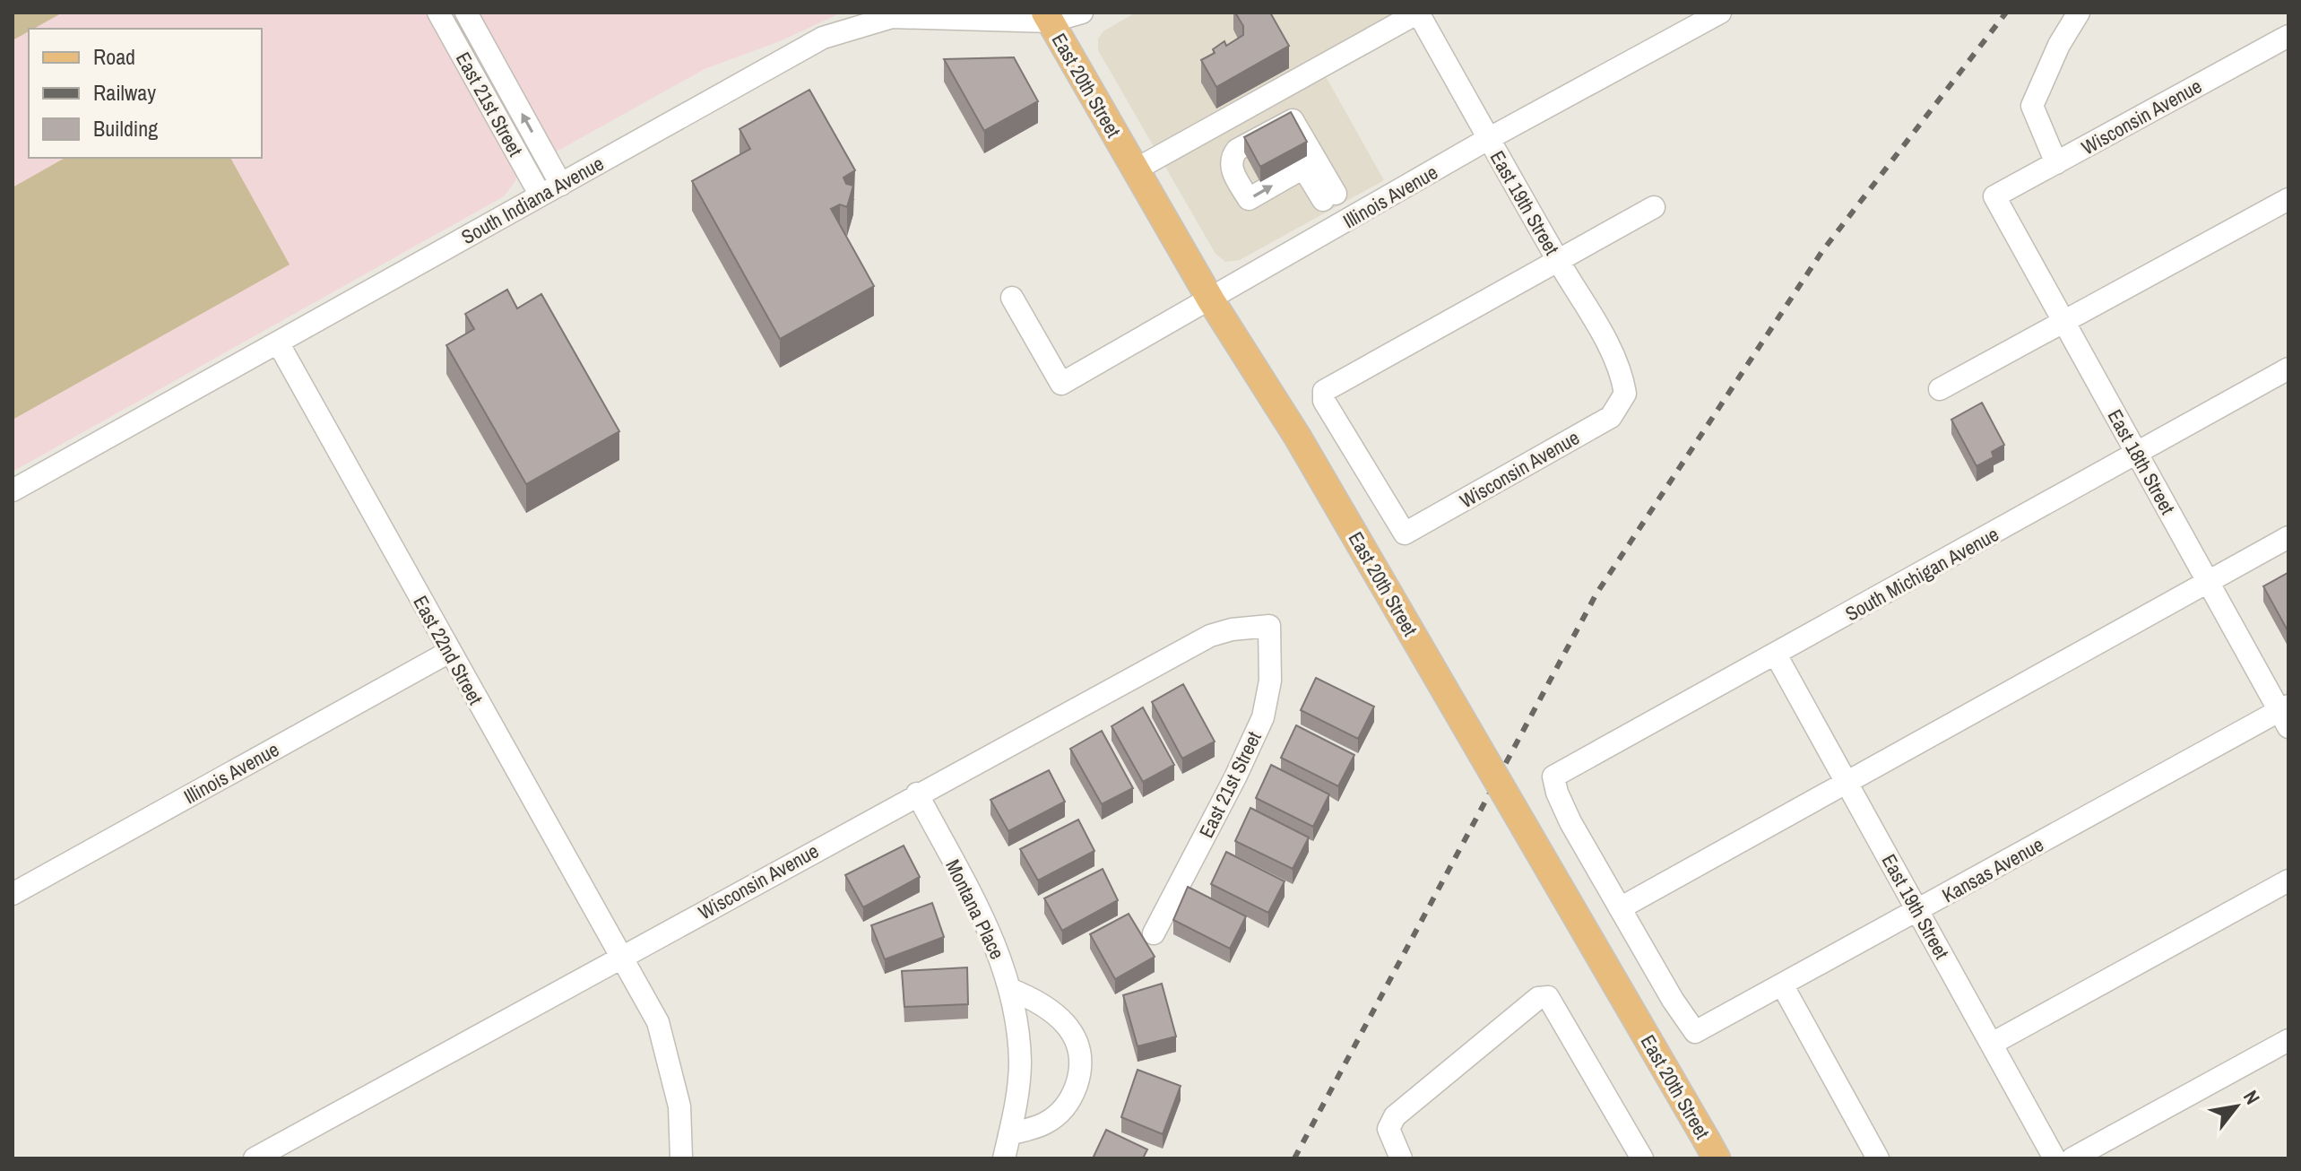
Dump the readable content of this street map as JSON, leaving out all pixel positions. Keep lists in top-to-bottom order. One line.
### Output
{"streets":{"main road":["East 20th Street"],"street":["East 21st Street","Wisconsin Avenue","Illinois Avenue","South Indiana Avenue","East 19th Street","East 18th Street","South Michigan Avenue","East 22nd Street","Kansas Avenue","Montana Place"]},"crossings":[["East 20th Street","Illinois Avenue"],["East 20th Street","South Indiana Avenue"],["East 21st Street","Wisconsin Avenue"],["East 21st Street","South Indiana Avenue"],["Wisconsin Avenue","East 19th Street"],["Wisconsin Avenue","East 18th Street"],["Wisconsin Avenue","East 22nd Street"],["Wisconsin Avenue","Montana Place"],["Illinois Avenue","East 19th Street"],["Illinois Avenue","East 22nd Street"],["South Indiana Avenue","East 22nd Street"],["East 19th Street","South Michigan Avenue"],["East 19th Street","Kansas Avenue"],["East 18th Street","South Michigan Avenue"],["East 18th Street","Kansas Avenue"],["South Michigan Avenue","Kansas Avenue"]],"legend":["Road","Railway","Building"],"north":"top right"}
